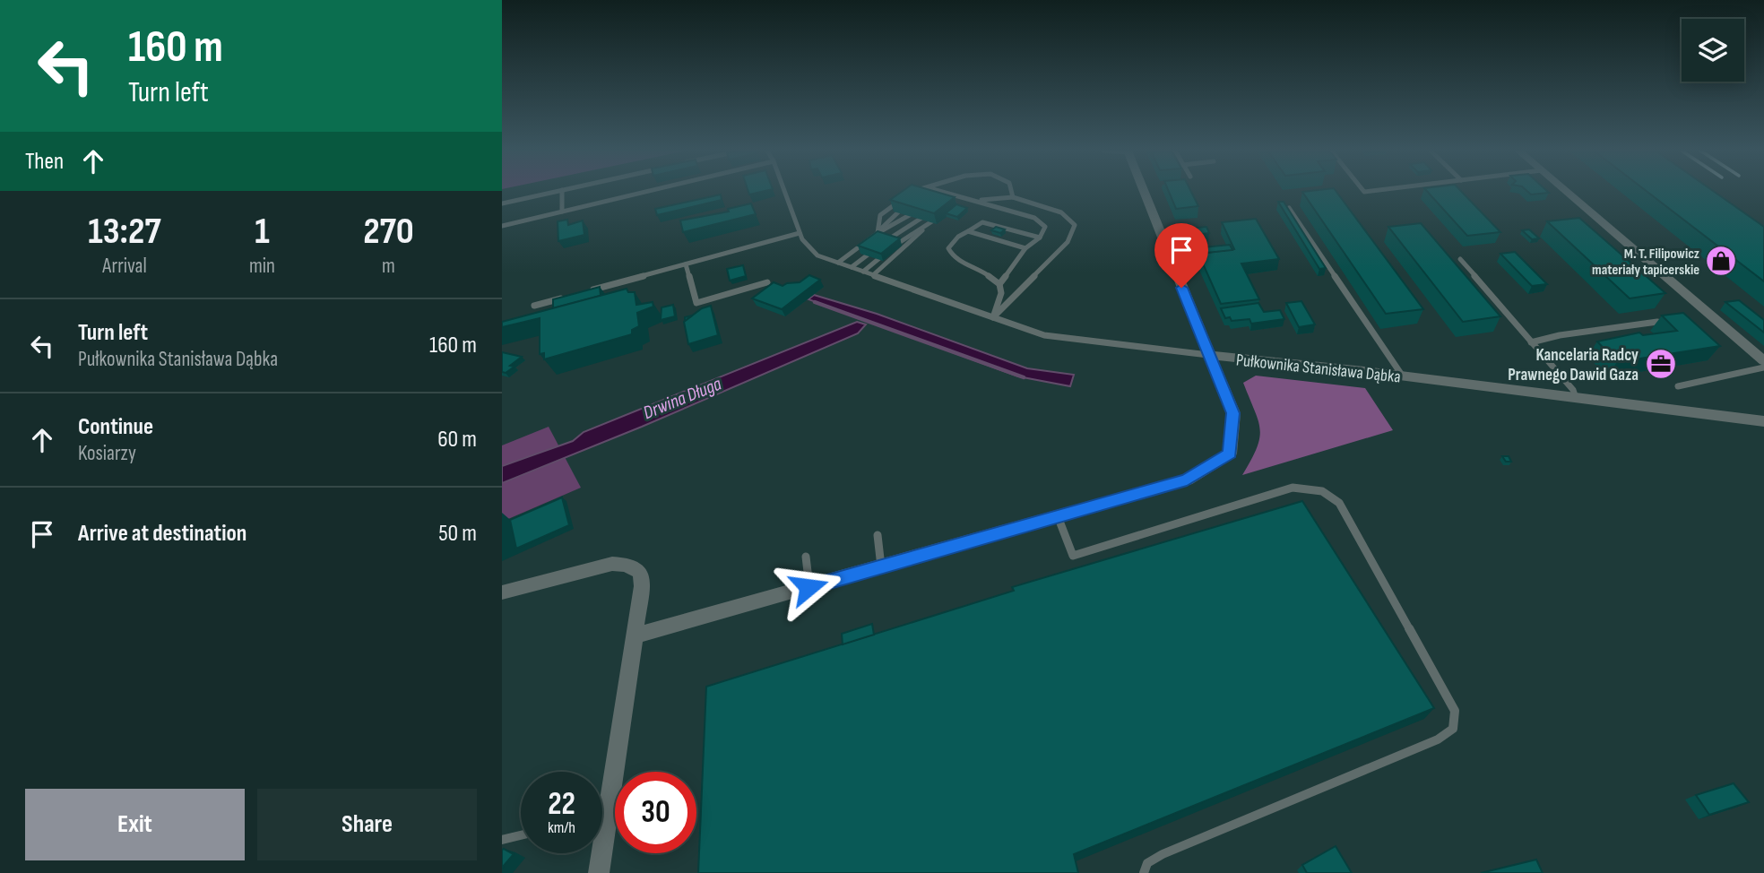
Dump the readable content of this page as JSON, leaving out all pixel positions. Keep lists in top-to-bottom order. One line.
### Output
{"streets":{"street":["Pułkownika Stanisława Dąbka"]},"water":["Drwina Długa"],"places":{"shop":["M. T. Filipowicz materiały tapicerskie"],"office":["Kancelaria Radcy Prawnego Dawid Gaza"]},"page":{"turn":["160 m","Turn left"],"then":"Then","eta":["13:27","Arrival","1","min","270","m"],"list":[{"name":"Turn left","note":"Pułkownika Stanisława Dąbka","value":"160 m"},{"name":"Continue","note":"Kosiarzy","value":"60 m"},{"name":"Arrive at destination","value":"50 m"}],"speed":"22 km/h","limit":"30","buttons":["Exit","Share"]}}
